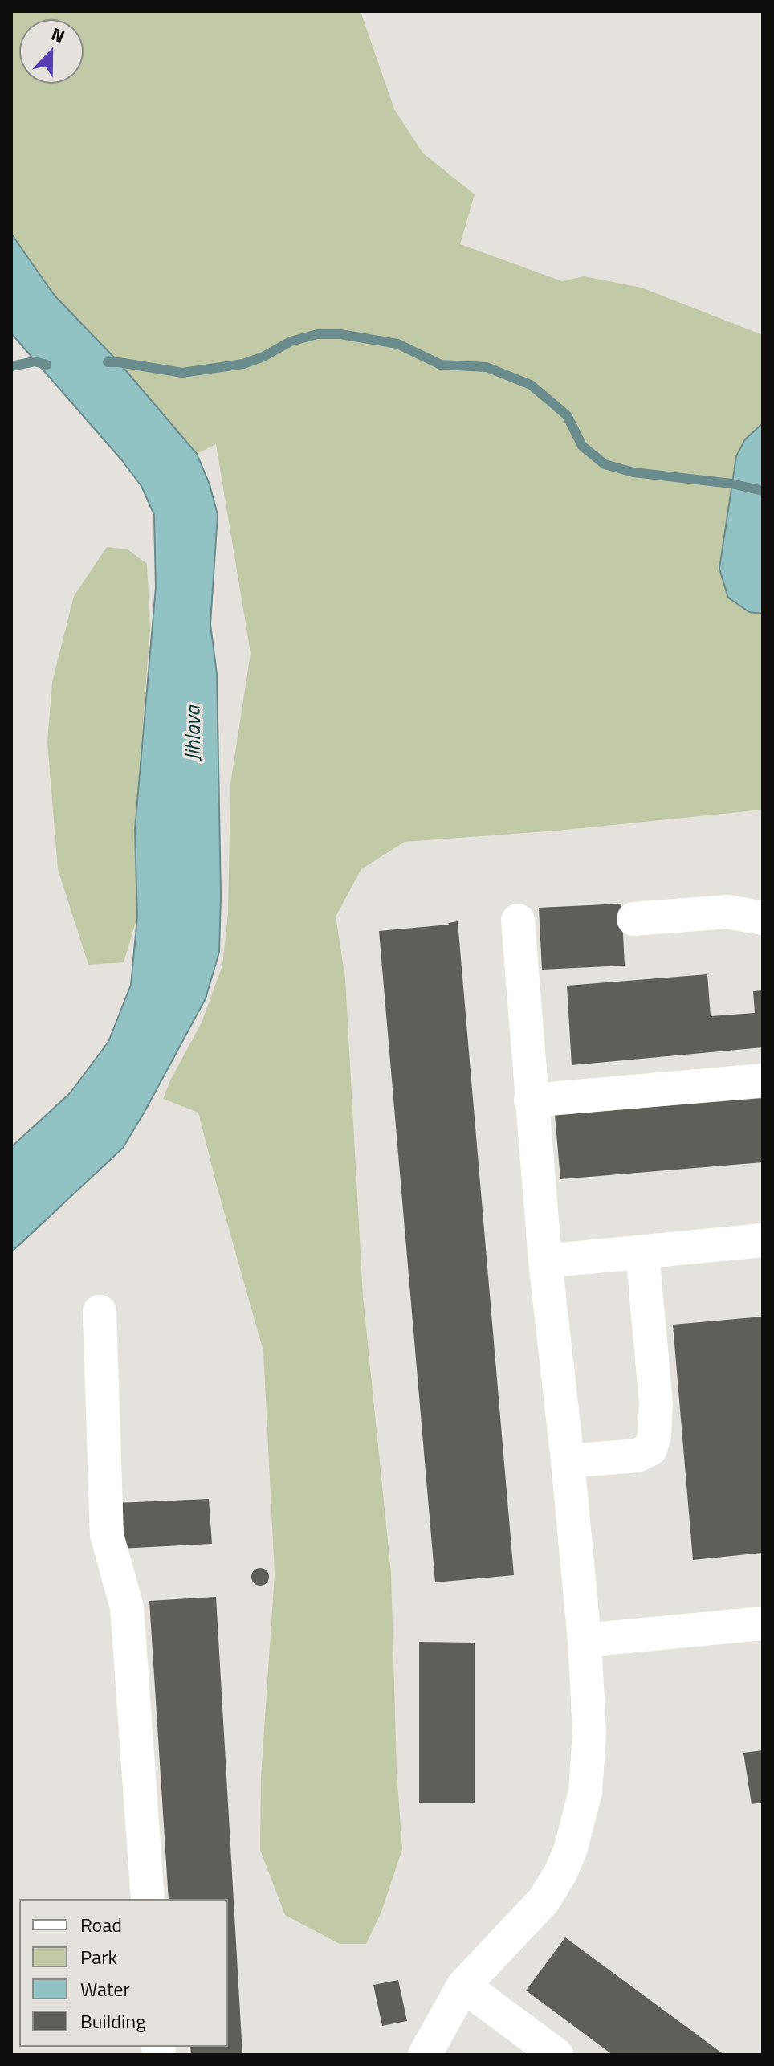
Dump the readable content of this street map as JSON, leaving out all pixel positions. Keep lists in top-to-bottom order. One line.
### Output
{"water":["Jihlava"],"legend":["Road","Park","Water","Building"],"north":"top"}
